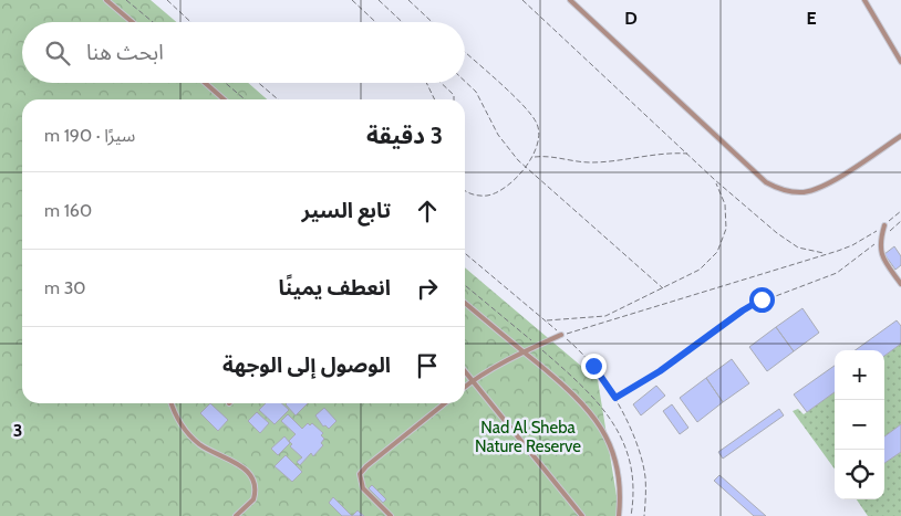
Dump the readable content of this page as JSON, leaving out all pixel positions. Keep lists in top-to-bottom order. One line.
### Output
{"parks":["Nad Al Sheba Nature Reserve"],"page":{"search":"ابحث هنا","heading":["3 دقيقة","سيرًا · 190 m"],"list":[["تابع السير","160 m"],["انعطف يمينًا","30 m"],"الوصول إلى الوجهة"],"map_buttons":["+","−"]},"grid":{"columns":["D","E"],"rows":["3"]}}
